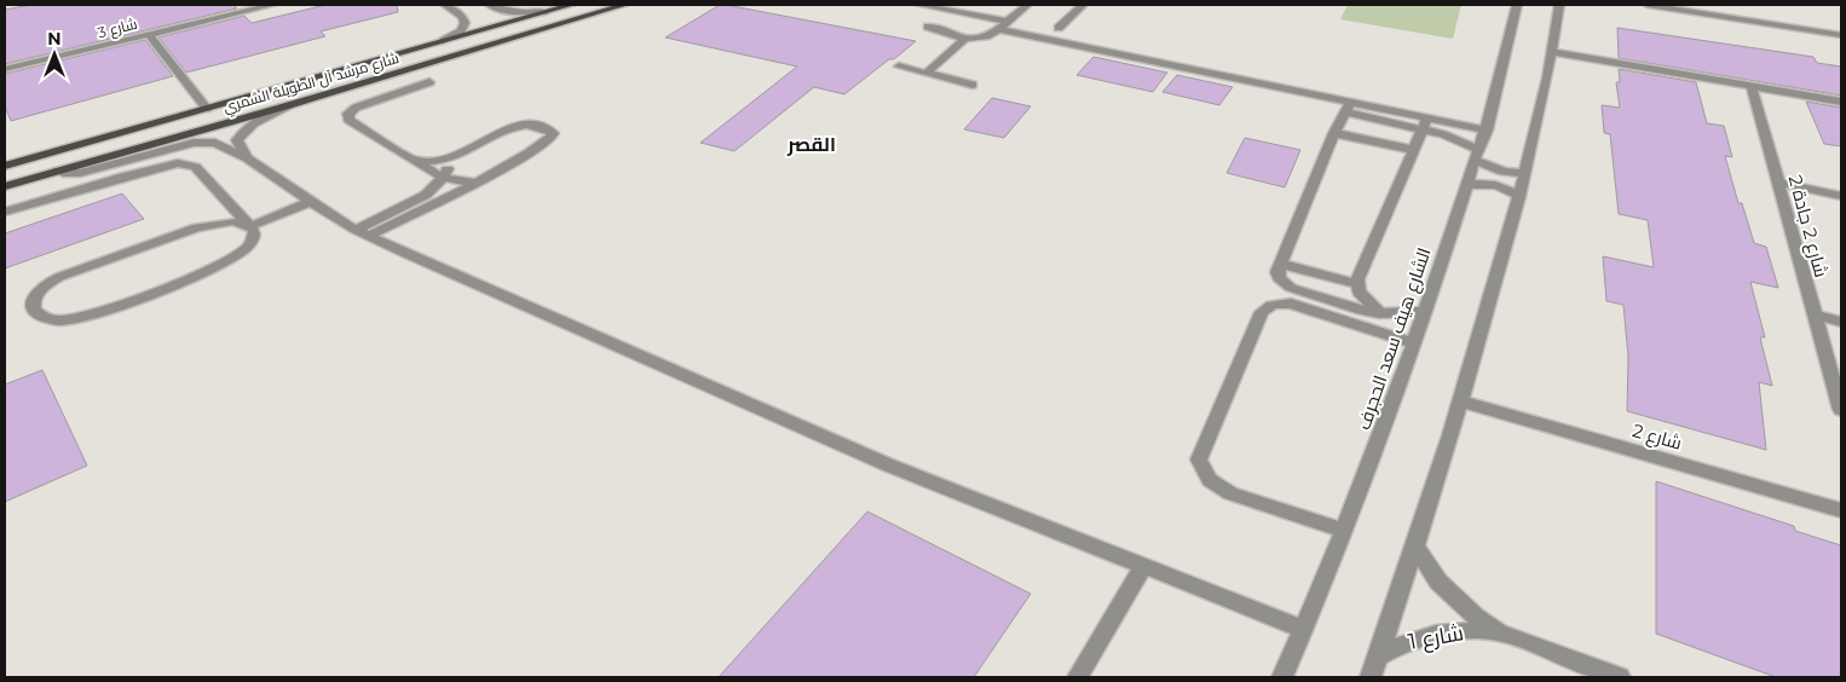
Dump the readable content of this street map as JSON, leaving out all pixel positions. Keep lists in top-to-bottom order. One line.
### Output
{"streets":{"main road":["شارع مرشد آل الطويلة الشمري"],"street":["شارع 3","شارع 2 جادة 2","الشارع هيف سعد الحجرف","شارع 2","شارع 1"]},"districts":["القصر"],"north":"top"}
